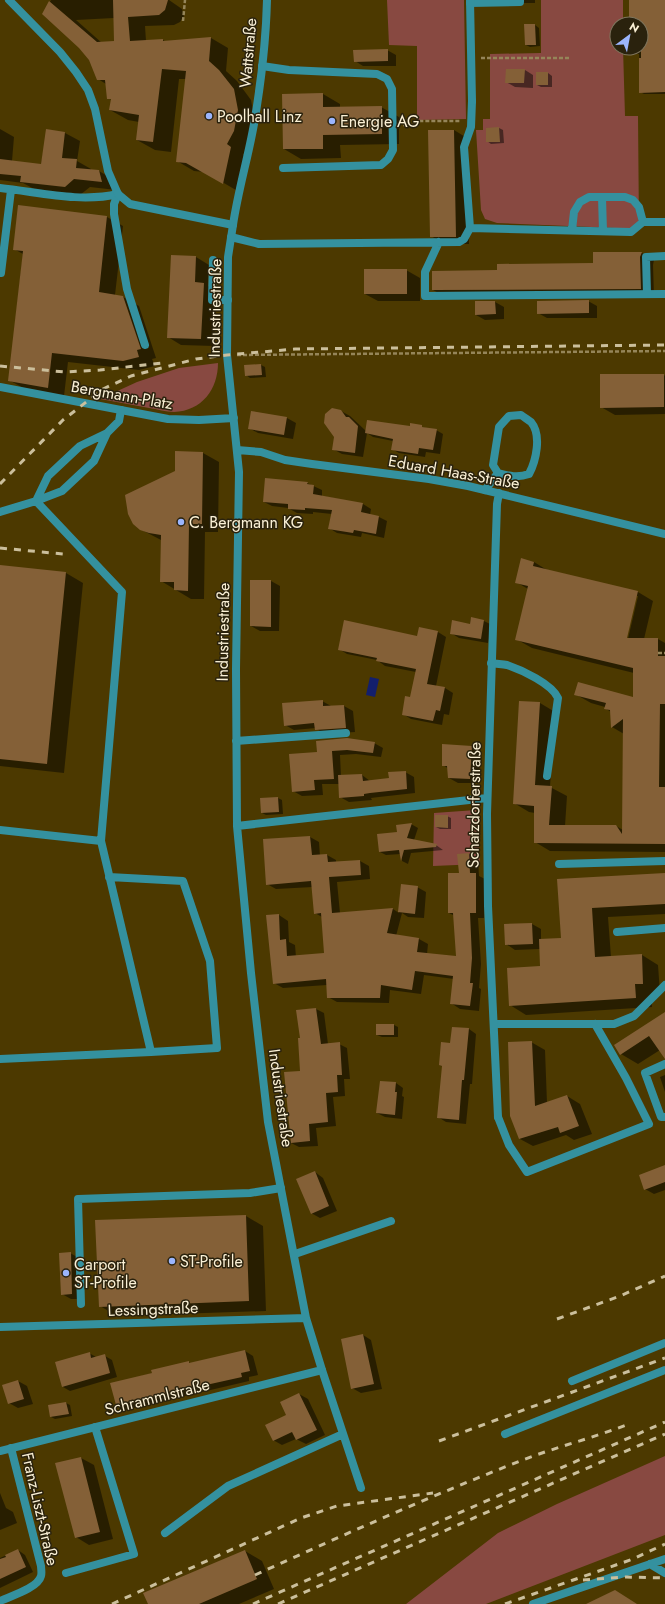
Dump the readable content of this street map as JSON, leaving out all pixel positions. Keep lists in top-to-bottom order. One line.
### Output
{"streets":{"street":["Wattstraße","Industriestraße","Bergmann-Platz","Eduard Haas-Straße","Schatzdorferstraße","Lessingstraße","Schrammlstraße","Franz-Liszt-Straße"]},"crossings":[["Wattstraße","Industriestraße"],["Industriestraße","Bergmann-Platz"],["Industriestraße","Eduard Haas-Straße"],["Industriestraße","Lessingstraße"],["Industriestraße","Schrammlstraße"],["Eduard Haas-Straße","Schatzdorferstraße"],["Schrammlstraße","Franz-Liszt-Straße"]],"places":["Poolhall Linz","Energie AG","C. Bergmann KG","ST-Profile","Carport ST-Profile"],"north":"top right"}
